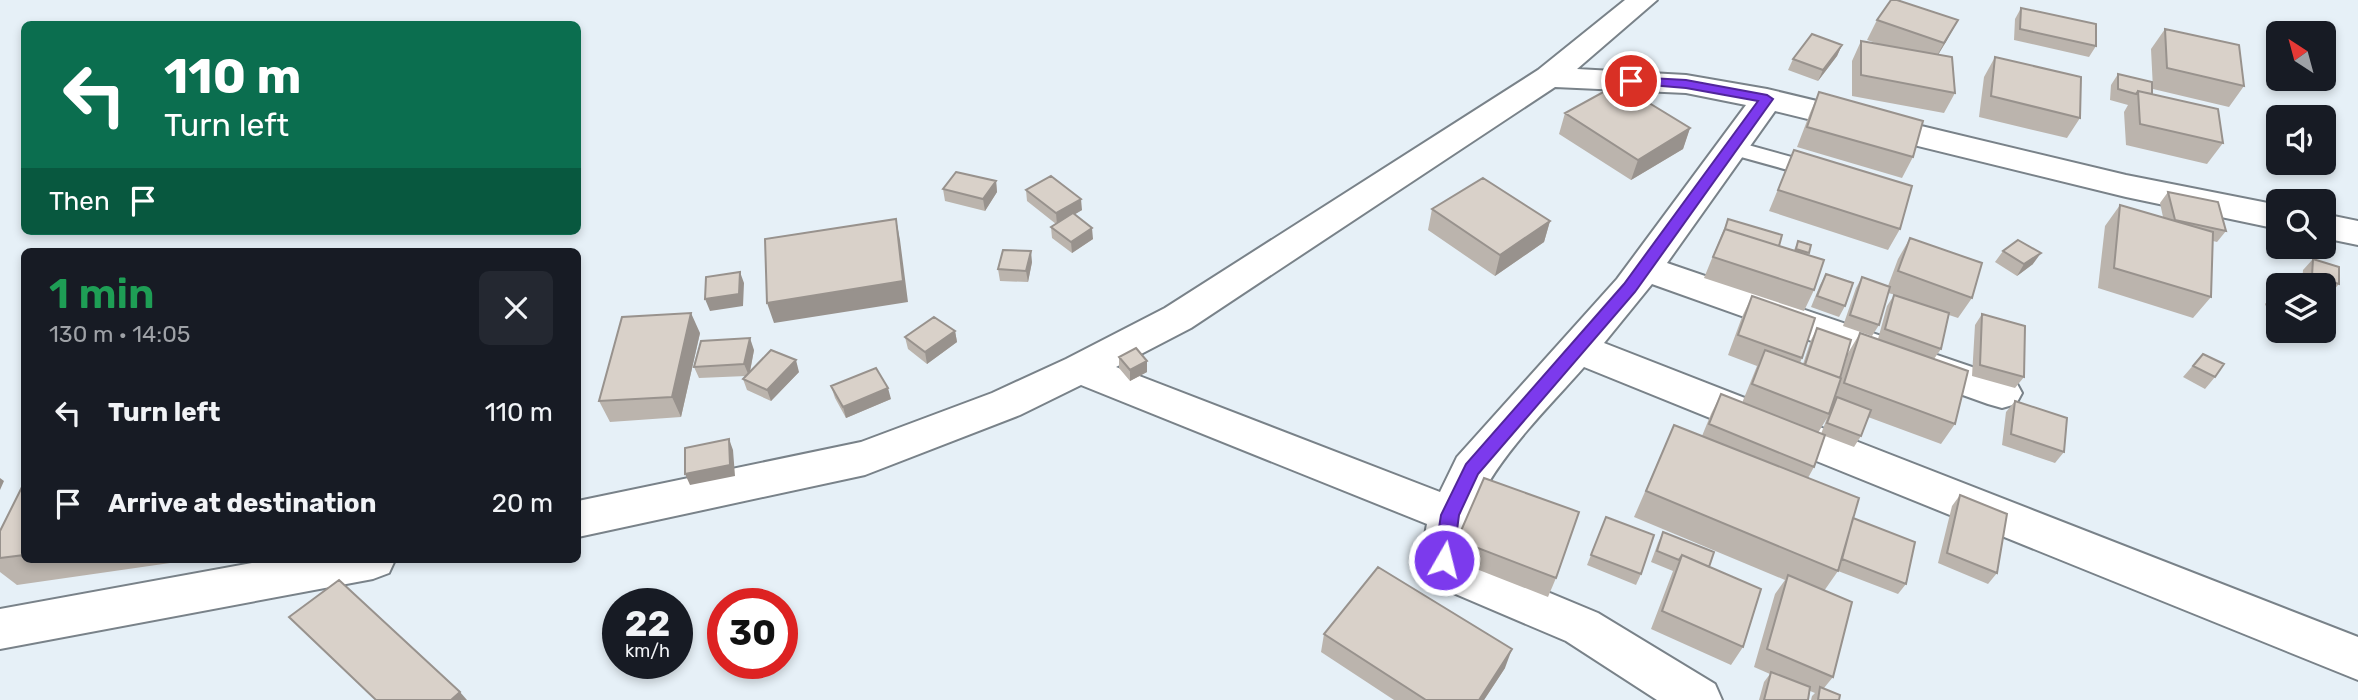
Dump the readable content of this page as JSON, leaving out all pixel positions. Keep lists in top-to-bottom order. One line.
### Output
{"north":"top left","page":{"turn":["110 m","Turn left"],"then":"Then","heading":["1 min","130 m · 14:05"],"list":[{"name":"Turn left","value":"110 m"},{"name":"Arrive at destination","value":"20 m"}],"speed":"22 km/h","limit":"30"}}
